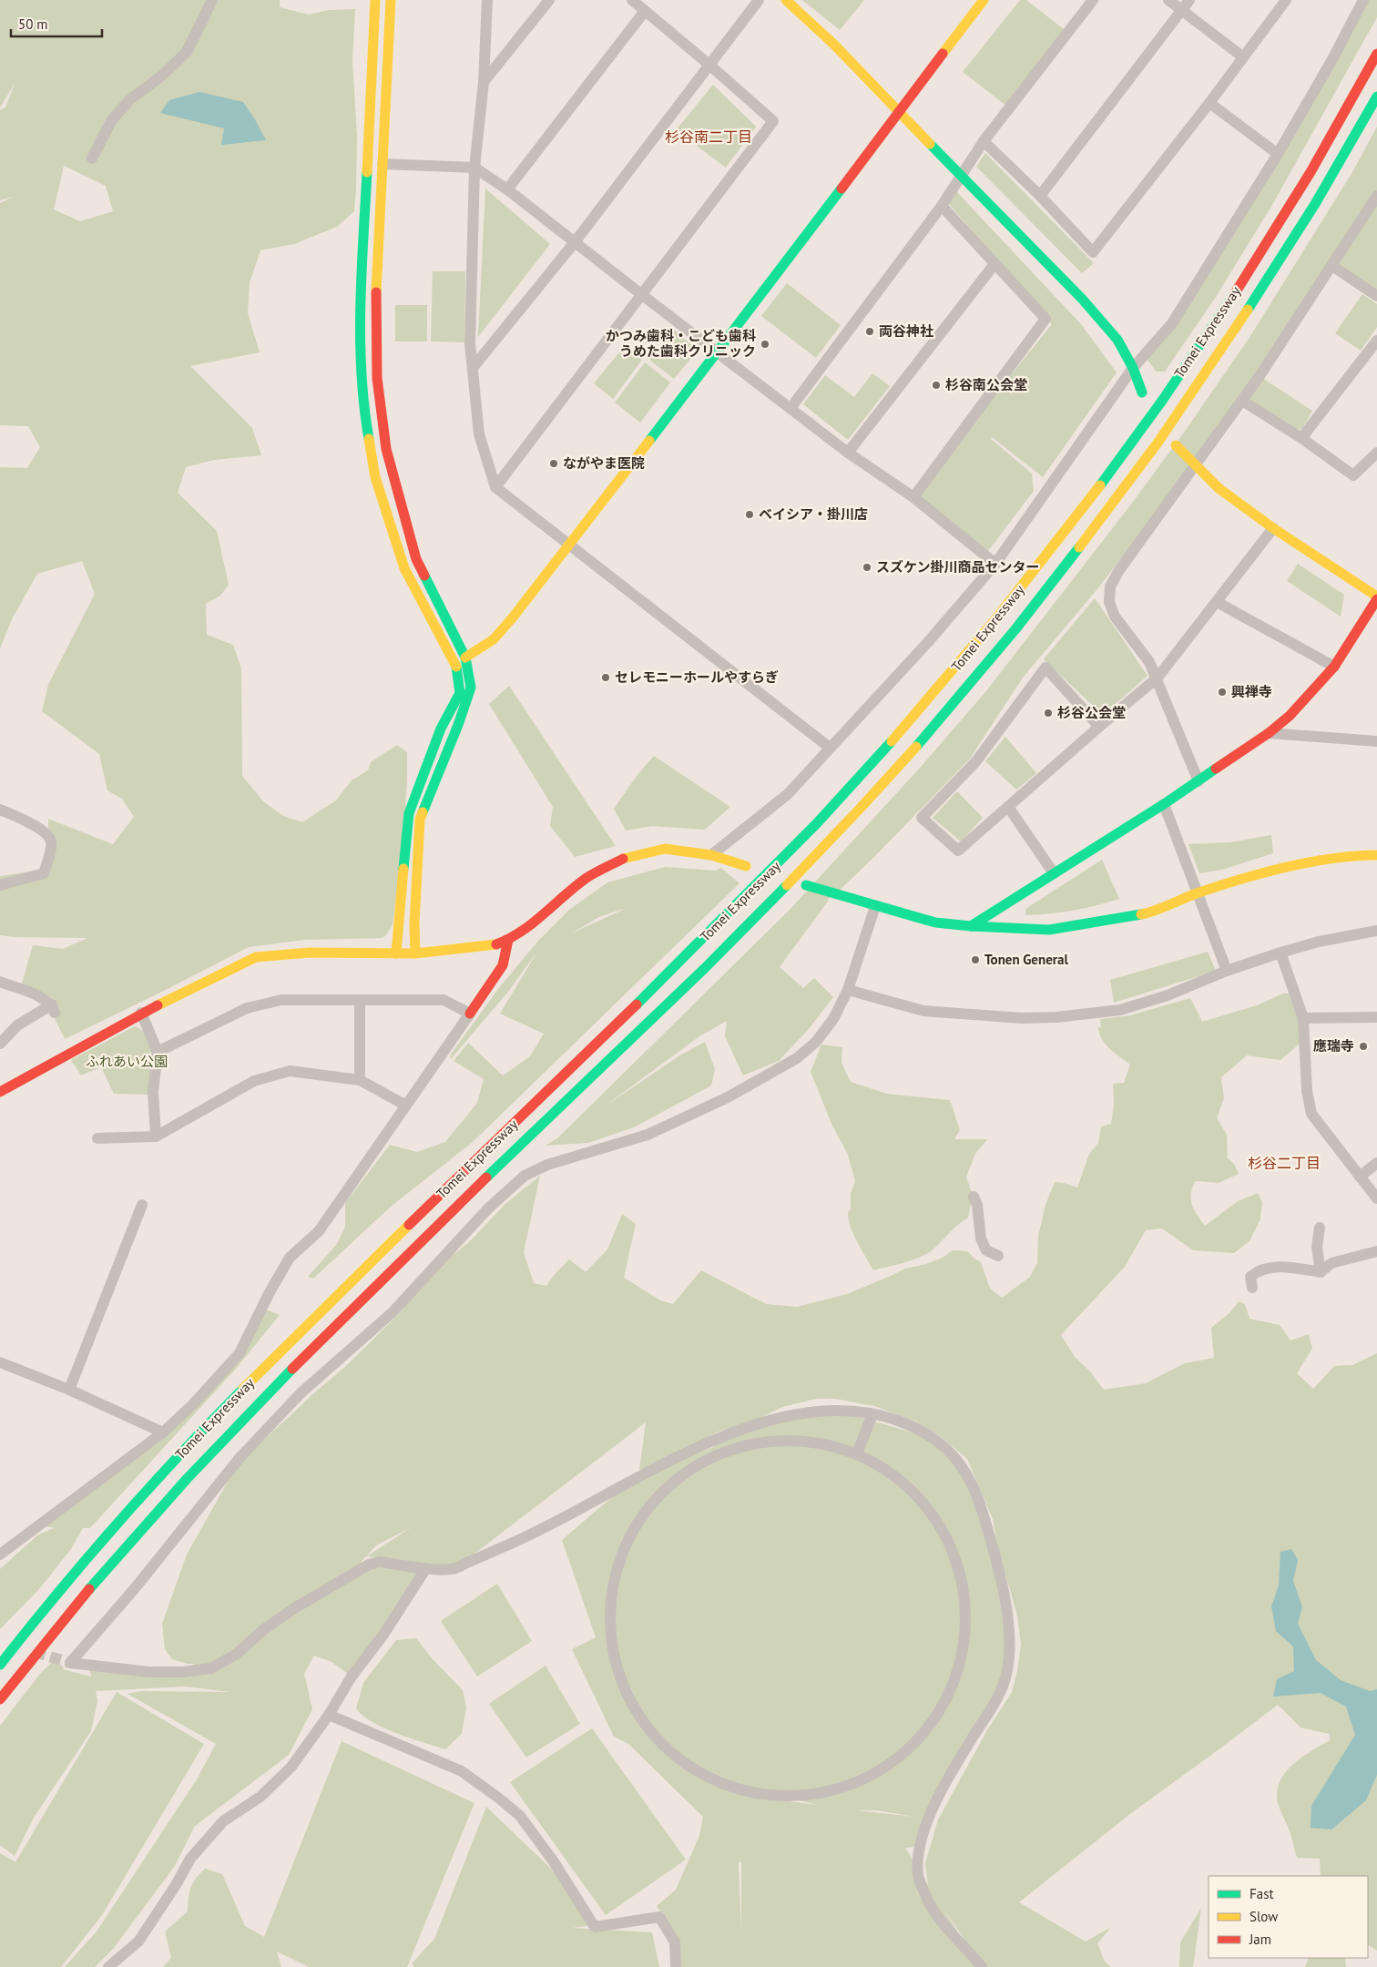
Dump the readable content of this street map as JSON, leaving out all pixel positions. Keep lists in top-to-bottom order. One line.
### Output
{"streets":{"main road":["Tomei Expressway"]},"districts":["杉谷南二丁目","杉谷二丁目"],"parks":["ふれあい公園"],"places":["両谷神社","かつみ歯科・こども歯科 うめた歯科クリニック","杉谷南公会堂","ながやま医院","ベイシア・掛川店","スズケン掛川商品センター","セレモニーホールやすらぎ","興禅寺","杉谷公会堂","Tonen General","應瑞寺"],"legend":["Fast","Slow","Jam"],"scale_bar":"50 m"}
